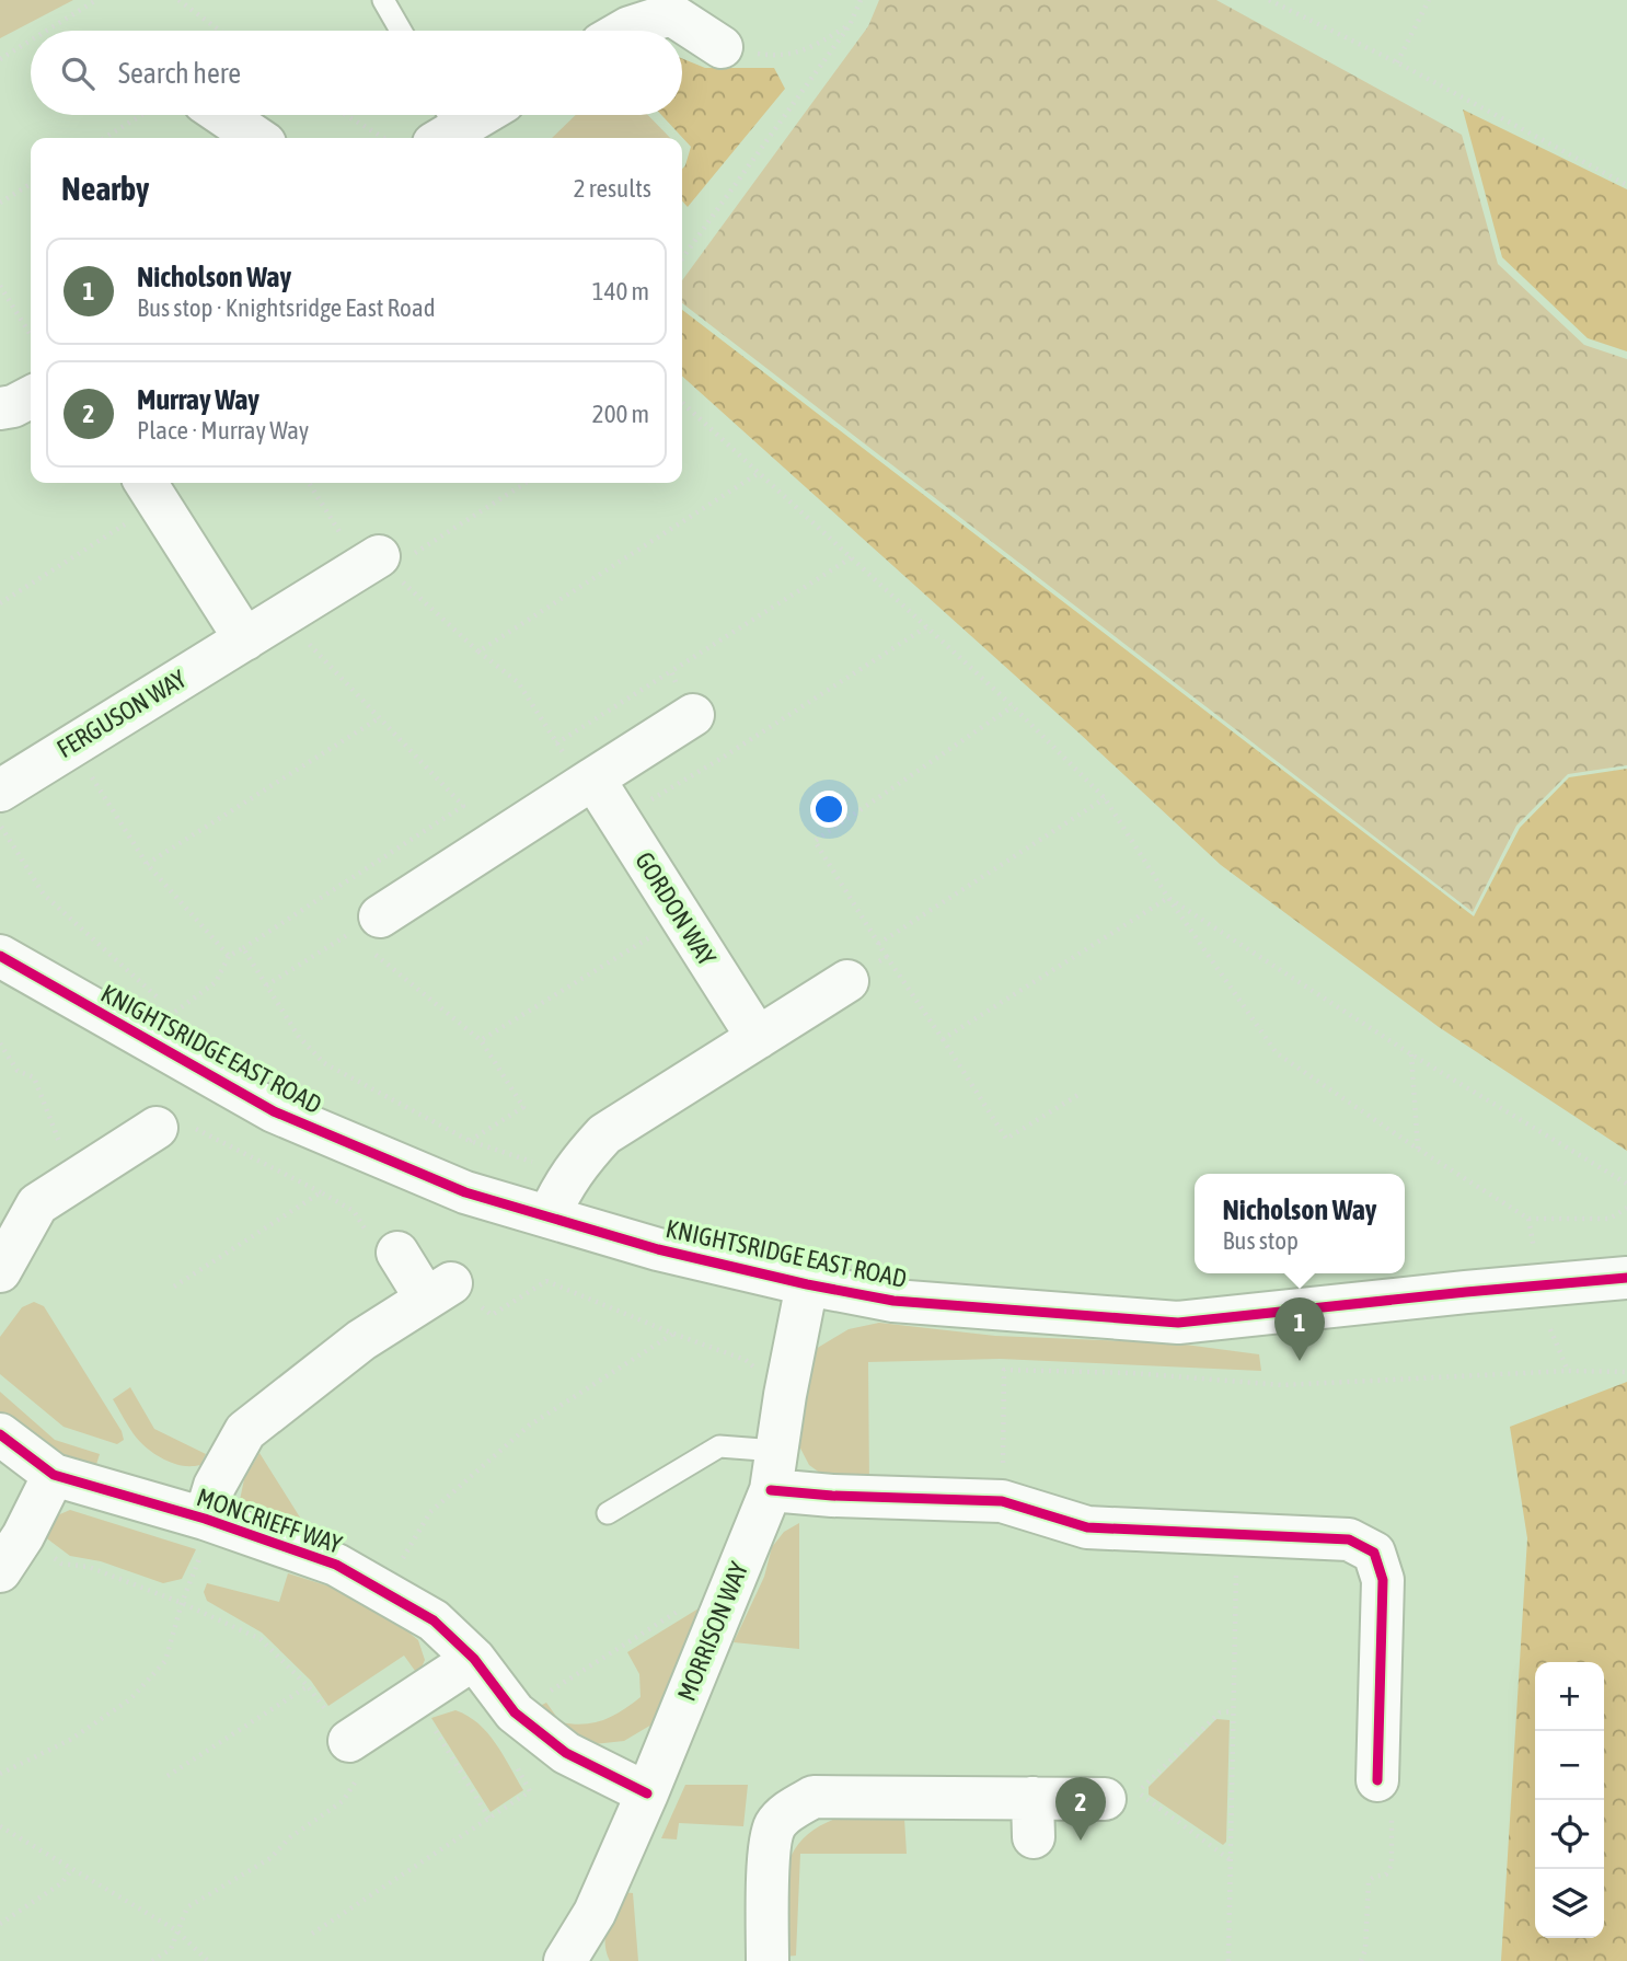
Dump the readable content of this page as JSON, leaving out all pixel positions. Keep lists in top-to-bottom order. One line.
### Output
{"streets":{"street":["FERGUSON WAY","GORDON WAY","KNIGHTSRIDGE EAST ROAD","MONCRIEFF WAY","MORRISON WAY"]},"crossings":[["KNIGHTSRIDGE EAST ROAD","MORRISON WAY"],["MONCRIEFF WAY","MORRISON WAY"]],"page":{"search":"Search here","heading":["Nearby","2 results"],"list":[{"mark":"1","name":"Nicholson Way","note":"Bus stop · Knightsridge East Road","value":"140 m"},{"mark":"2","name":"Murray Way","note":"Place · Murray Way","value":"200 m"}],"popup":["Nicholson Way","Bus stop"],"pins":["1","2"],"map_buttons":["+","−"]}}
